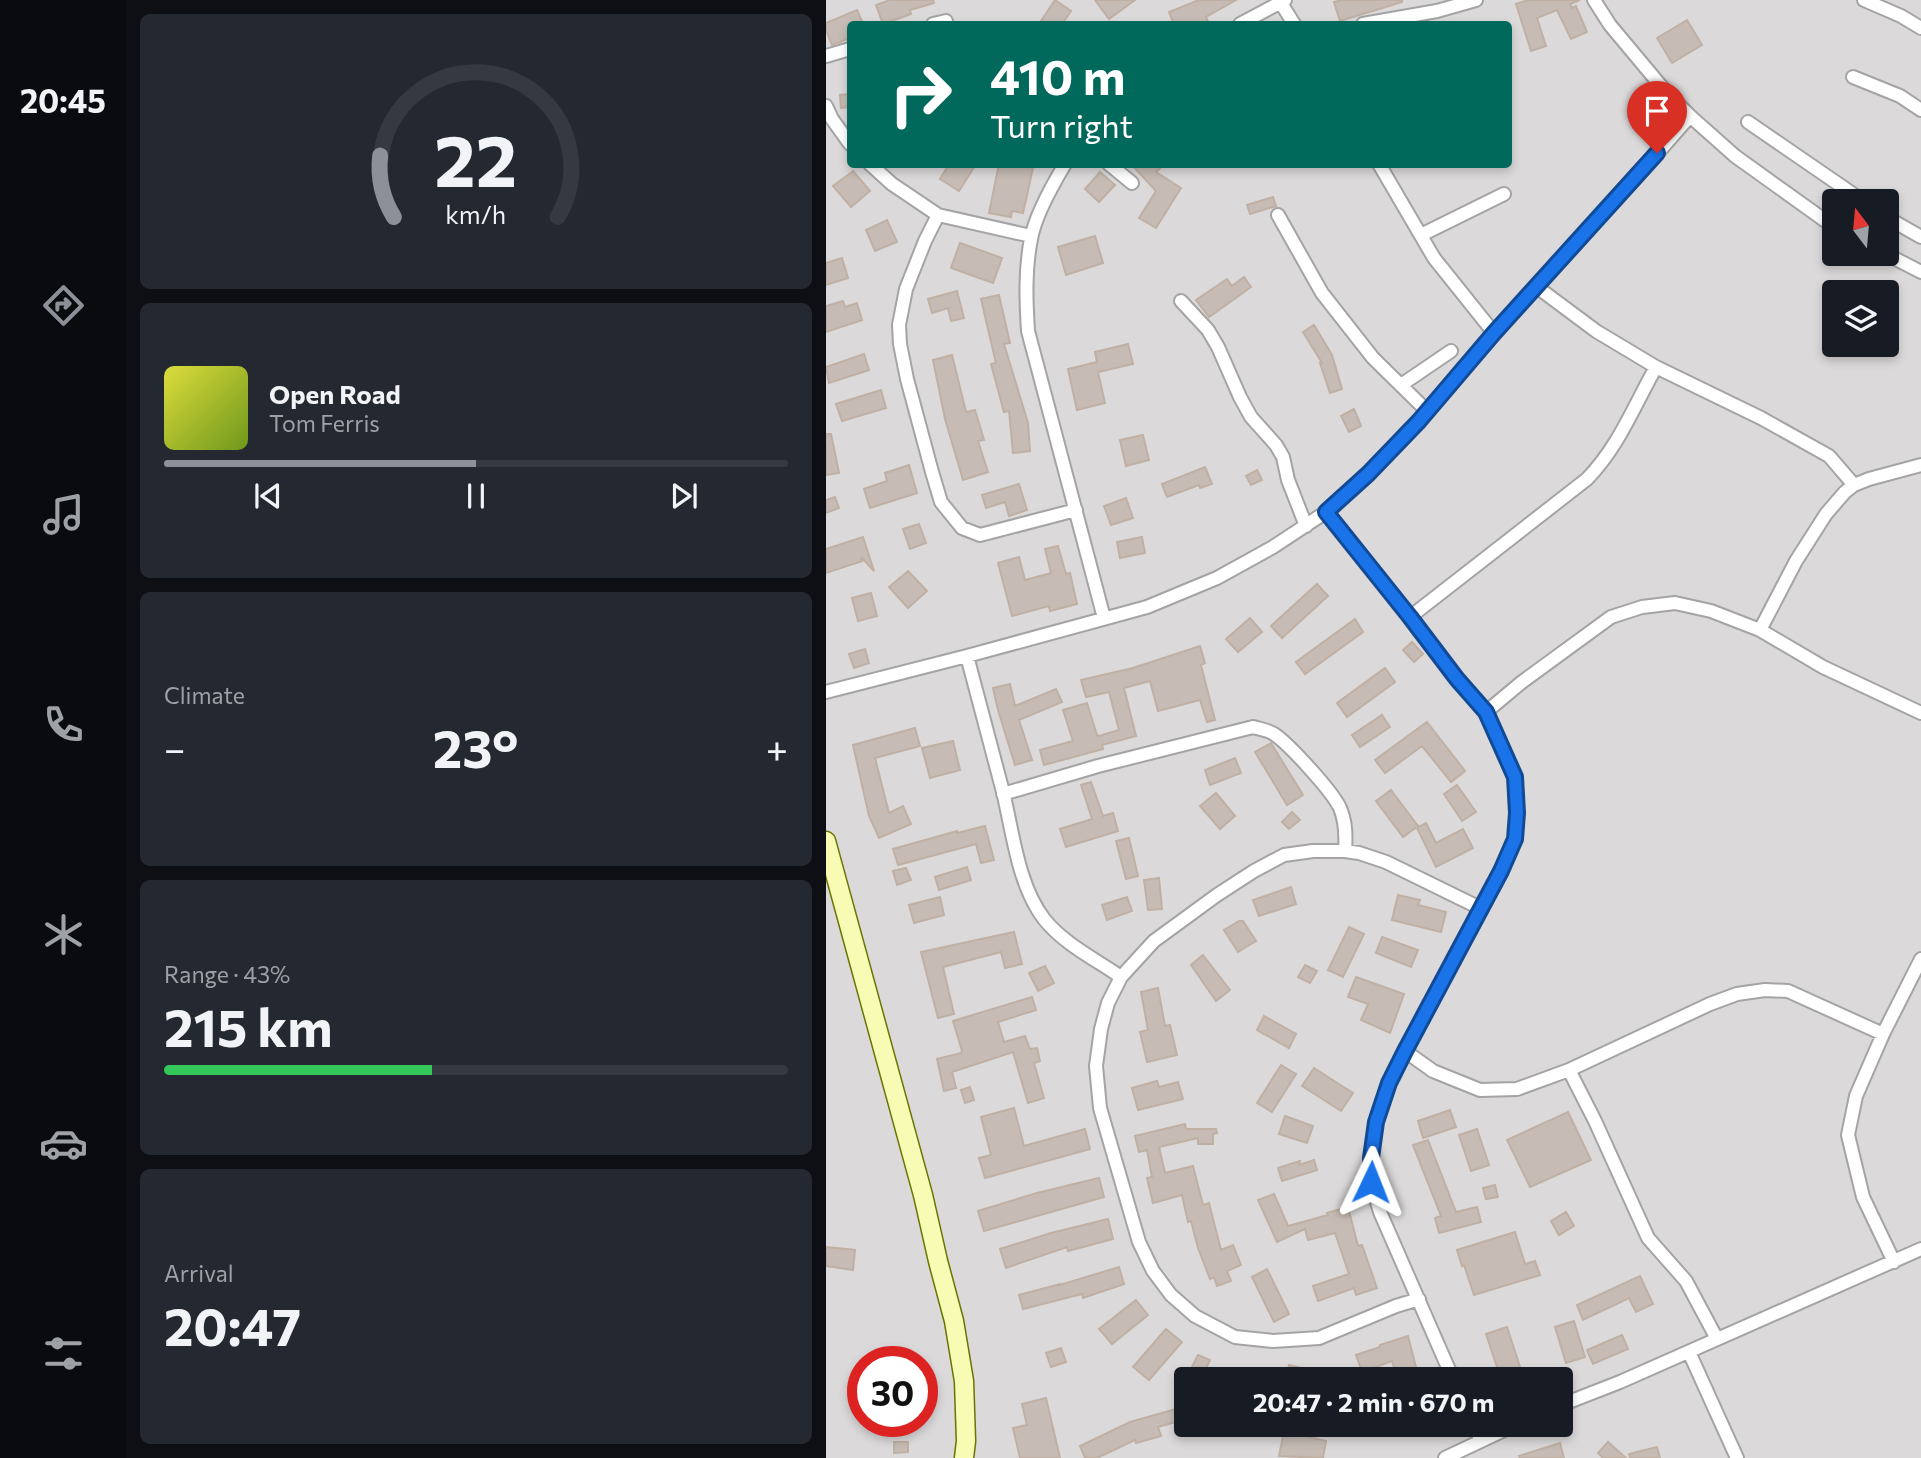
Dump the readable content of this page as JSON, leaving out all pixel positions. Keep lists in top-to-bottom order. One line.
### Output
{"north":"top","page":{"tabs":"20:45","turn":["410 m","Turn right"],"song":["Open Road","Tom Ferris"],"tile":["Climate",["Range · 43%","215 km"],["Arrival","20:47"]],"heat":["−","23°","+"],"limit":"30","trip":"20:47 · 2 min · 670 m","gauge":["22","km/h"]}}
